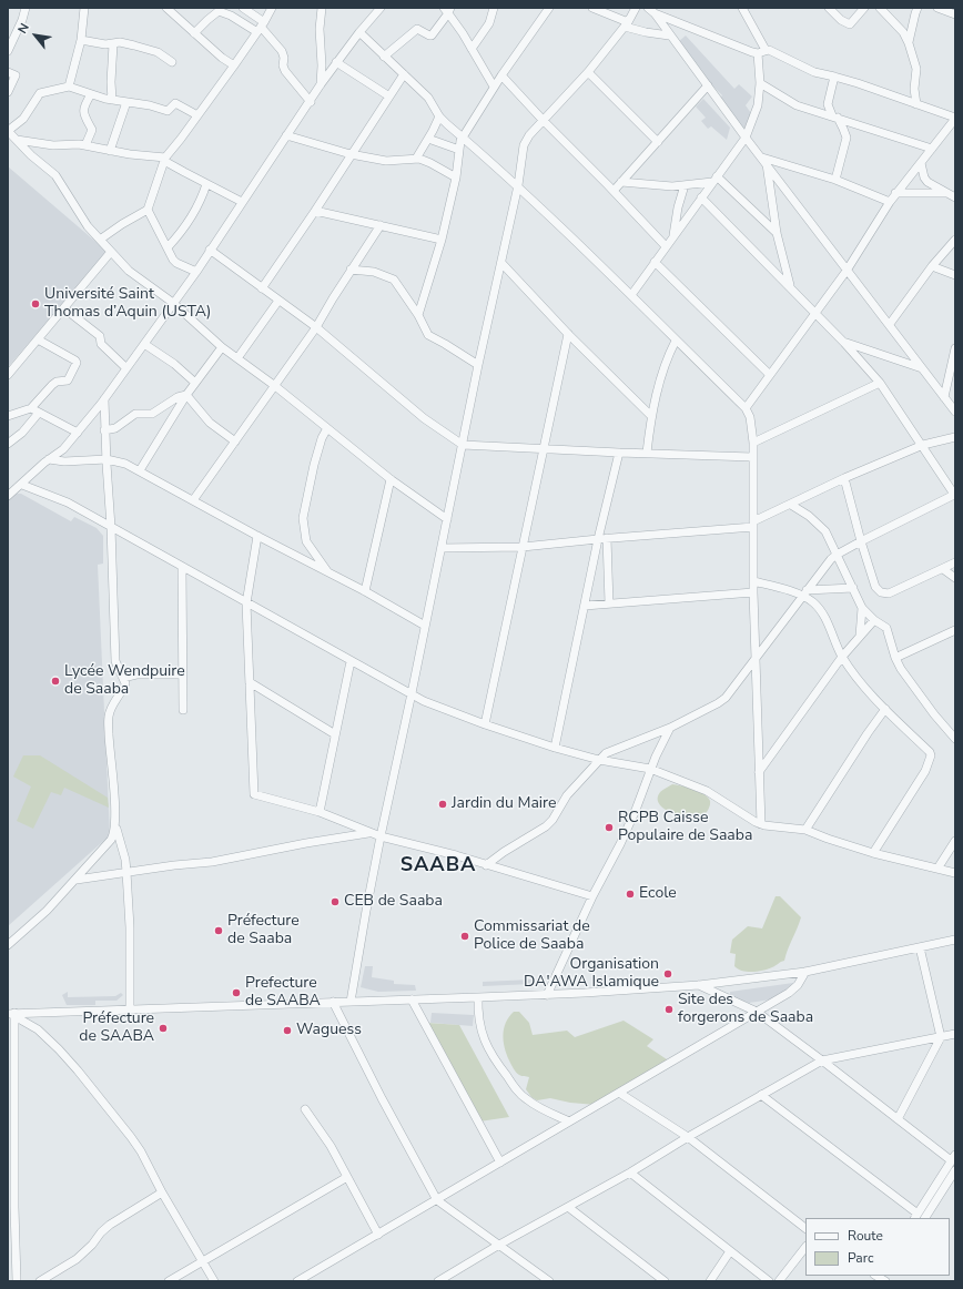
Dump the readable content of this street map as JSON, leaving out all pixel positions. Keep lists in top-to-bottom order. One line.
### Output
{"districts":["SAABA"],"places":["Université Saint Thomas d’Aquin (USTA)","Lycée Wendpuire de Saaba","Jardin du Maire","RCPB Caisse Populaire de Saaba","Ecole","CEB de Saaba","Préfecture de Saaba","Commissariat de Police de Saaba","Organisation DA'AWA Islamique","Prefecture de SAABA","Site des forgerons de Saaba","Préfecture de SAABA","Waguess"],"legend":["Route","Parc"],"north":"top left"}
